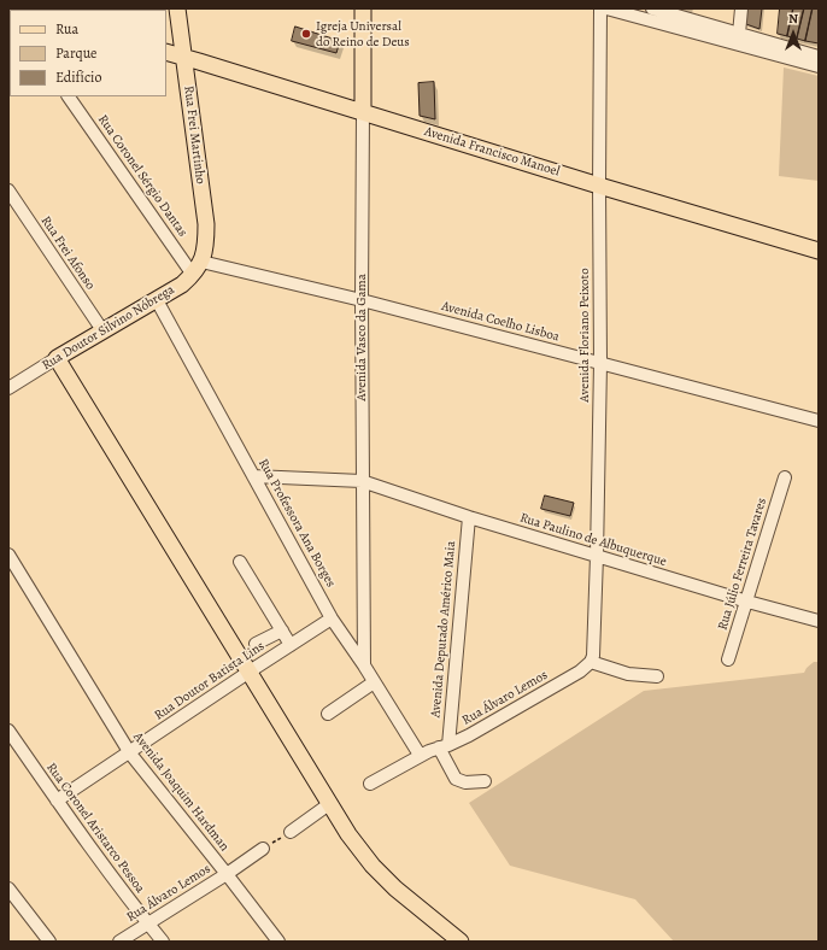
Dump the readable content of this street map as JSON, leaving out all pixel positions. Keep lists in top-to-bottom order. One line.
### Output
{"streets":{"main road":["Rua Frei Martinho","Avenida Francisco Manoel","Rua Doutor Silvino Nóbrega","Avenida Vasco da Gama"],"street":["Rua Coronel Sérgio Dantas","Rua Frei Afonso","Avenida Coelho Lisboa","Avenida Floriano Peixoto","Rua Professora Ana Borges","Rua Paulino de Albuquerque","Rua Júlio Ferreira Tavares","Avenida Deputado Américo Maia","Rua Doutor Batista Lins","Rua Álvaro Lemos","Avenida Joaquim Hardman","Rua Coronel Aristarco Pessoa"]},"crossings":[["Rua Frei Martinho","Avenida Francisco Manoel"],["Rua Frei Martinho","Rua Coronel Sérgio Dantas"],["Rua Frei Martinho","Avenida Coelho Lisboa"],["Rua Frei Martinho","Rua Doutor Silvino Nóbrega"],["Avenida Francisco Manoel","Avenida Floriano Peixoto"],["Avenida Francisco Manoel","Avenida Vasco da Gama"],["Rua Coronel Sérgio Dantas","Avenida Coelho Lisboa"],["Rua Coronel Sérgio Dantas","Rua Doutor Silvino Nóbrega"],["Rua Frei Afonso","Rua Doutor Silvino Nóbrega"],["Avenida Coelho Lisboa","Rua Doutor Silvino Nóbrega"],["Avenida Coelho Lisboa","Avenida Floriano Peixoto"],["Avenida Coelho Lisboa","Avenida Vasco da Gama"],["Rua Doutor Silvino Nóbrega","Rua Professora Ana Borges"],["Avenida Floriano Peixoto","Rua Paulino de Albuquerque"],["Avenida Floriano Peixoto","Rua Álvaro Lemos"],["Avenida Vasco da Gama","Rua Professora Ana Borges"],["Avenida Vasco da Gama","Rua Paulino de Albuquerque"],["Rua Professora Ana Borges","Rua Paulino de Albuquerque"],["Rua Professora Ana Borges","Rua Doutor Batista Lins"],["Rua Professora Ana Borges","Rua Álvaro Lemos"],["Rua Paulino de Albuquerque","Rua Júlio Ferreira Tavares"],["Rua Paulino de Albuquerque","Avenida Deputado Américo Maia"],["Avenida Deputado Américo Maia","Rua Álvaro Lemos"],["Rua Doutor Batista Lins","Avenida Joaquim Hardman"],["Rua Doutor Batista Lins","Rua Coronel Aristarco Pessoa"],["Rua Álvaro Lemos","Avenida Joaquim Hardman"],["Rua Álvaro Lemos","Rua Coronel Aristarco Pessoa"]],"places":["Igreja Universal do Reino de Deus"],"legend":["Rua","Parque","Edifício"],"north":"top"}
